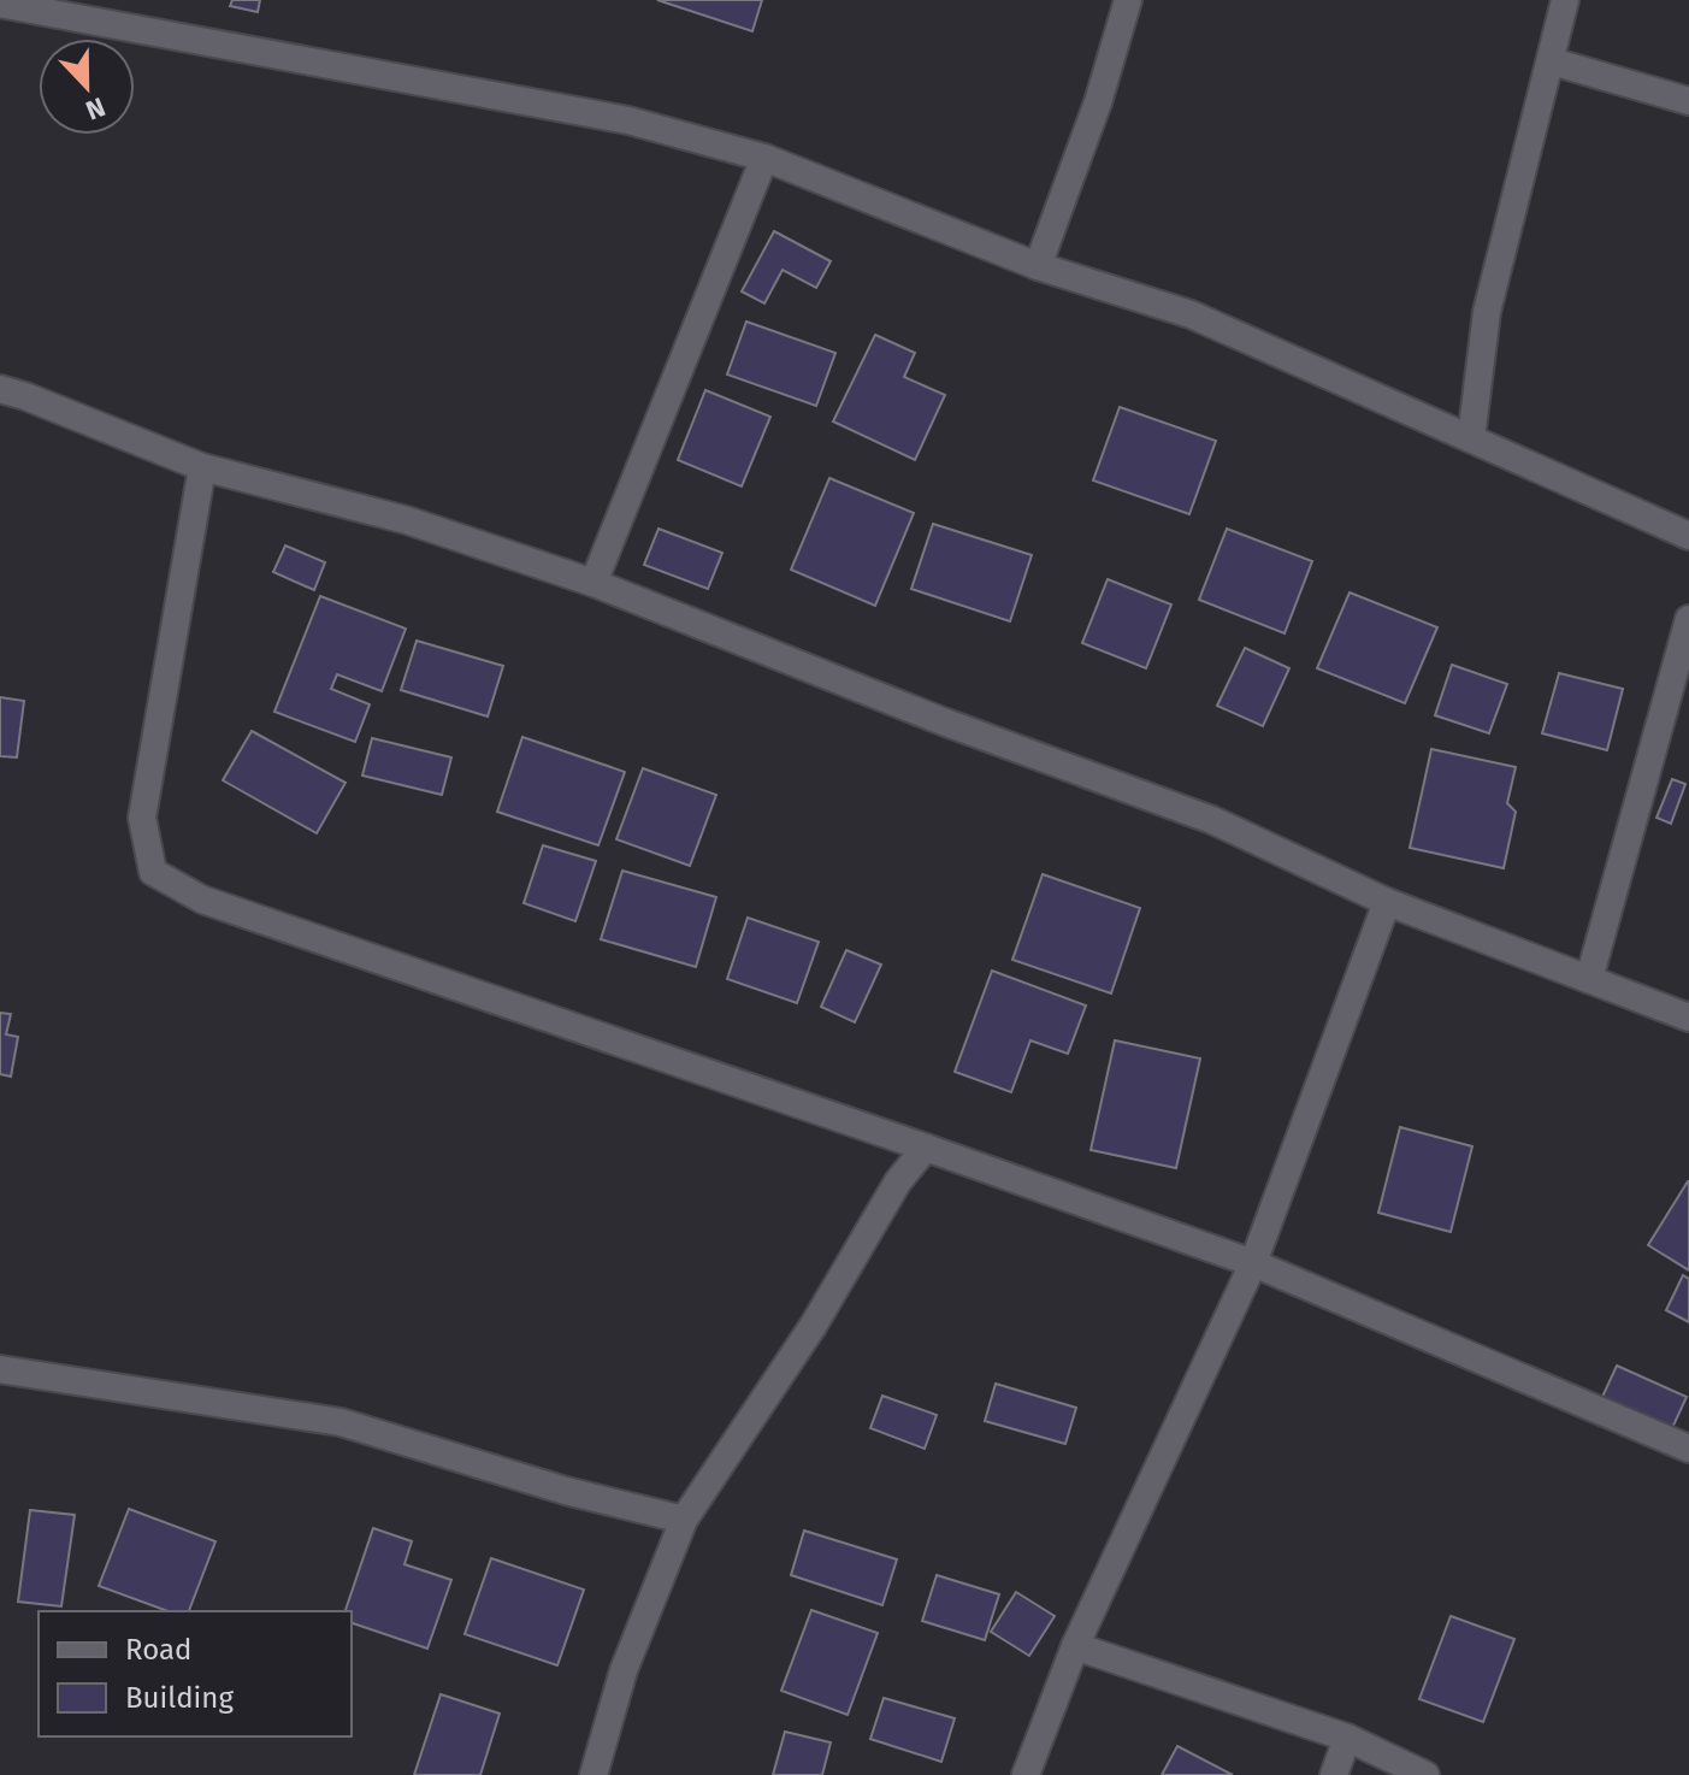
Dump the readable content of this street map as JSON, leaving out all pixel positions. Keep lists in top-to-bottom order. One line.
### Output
{"legend":["Road","Building"],"north":"bottom"}
